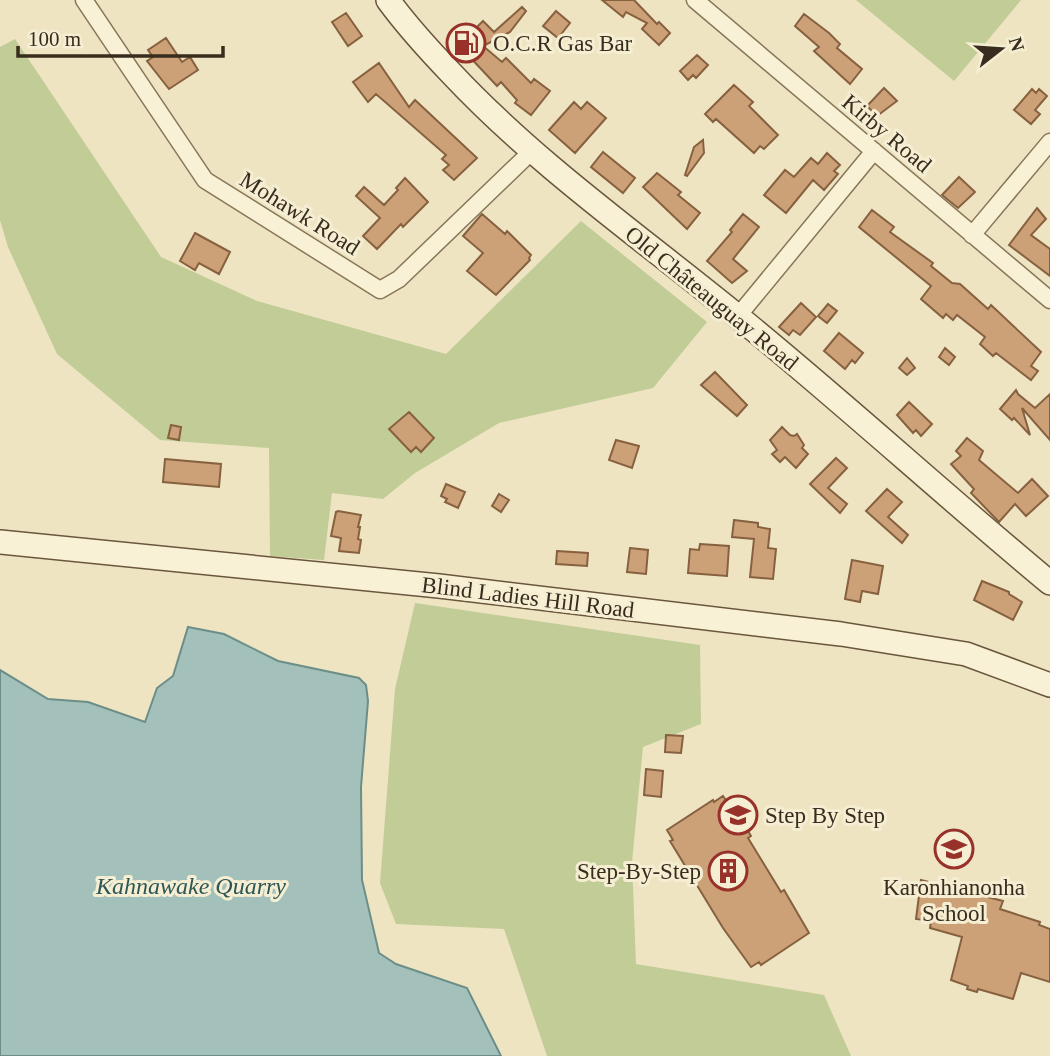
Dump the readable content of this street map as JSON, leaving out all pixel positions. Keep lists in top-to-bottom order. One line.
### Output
{"streets":{"street":["Kirby Road","Mohawk Road","Old Châteauguay Road","Blind Ladies Hill Road"]},"crossings":[["Mohawk Road","Old Châteauguay Road"]],"water":["Kahnawake Quarry"],"places":{"fuel station":["O.C.R Gas Bar"],"school or university":["Step By Step","Karonhianonha School"],"building":["Step-By-Step"]},"scale_bar":"100 m","north":"right"}
